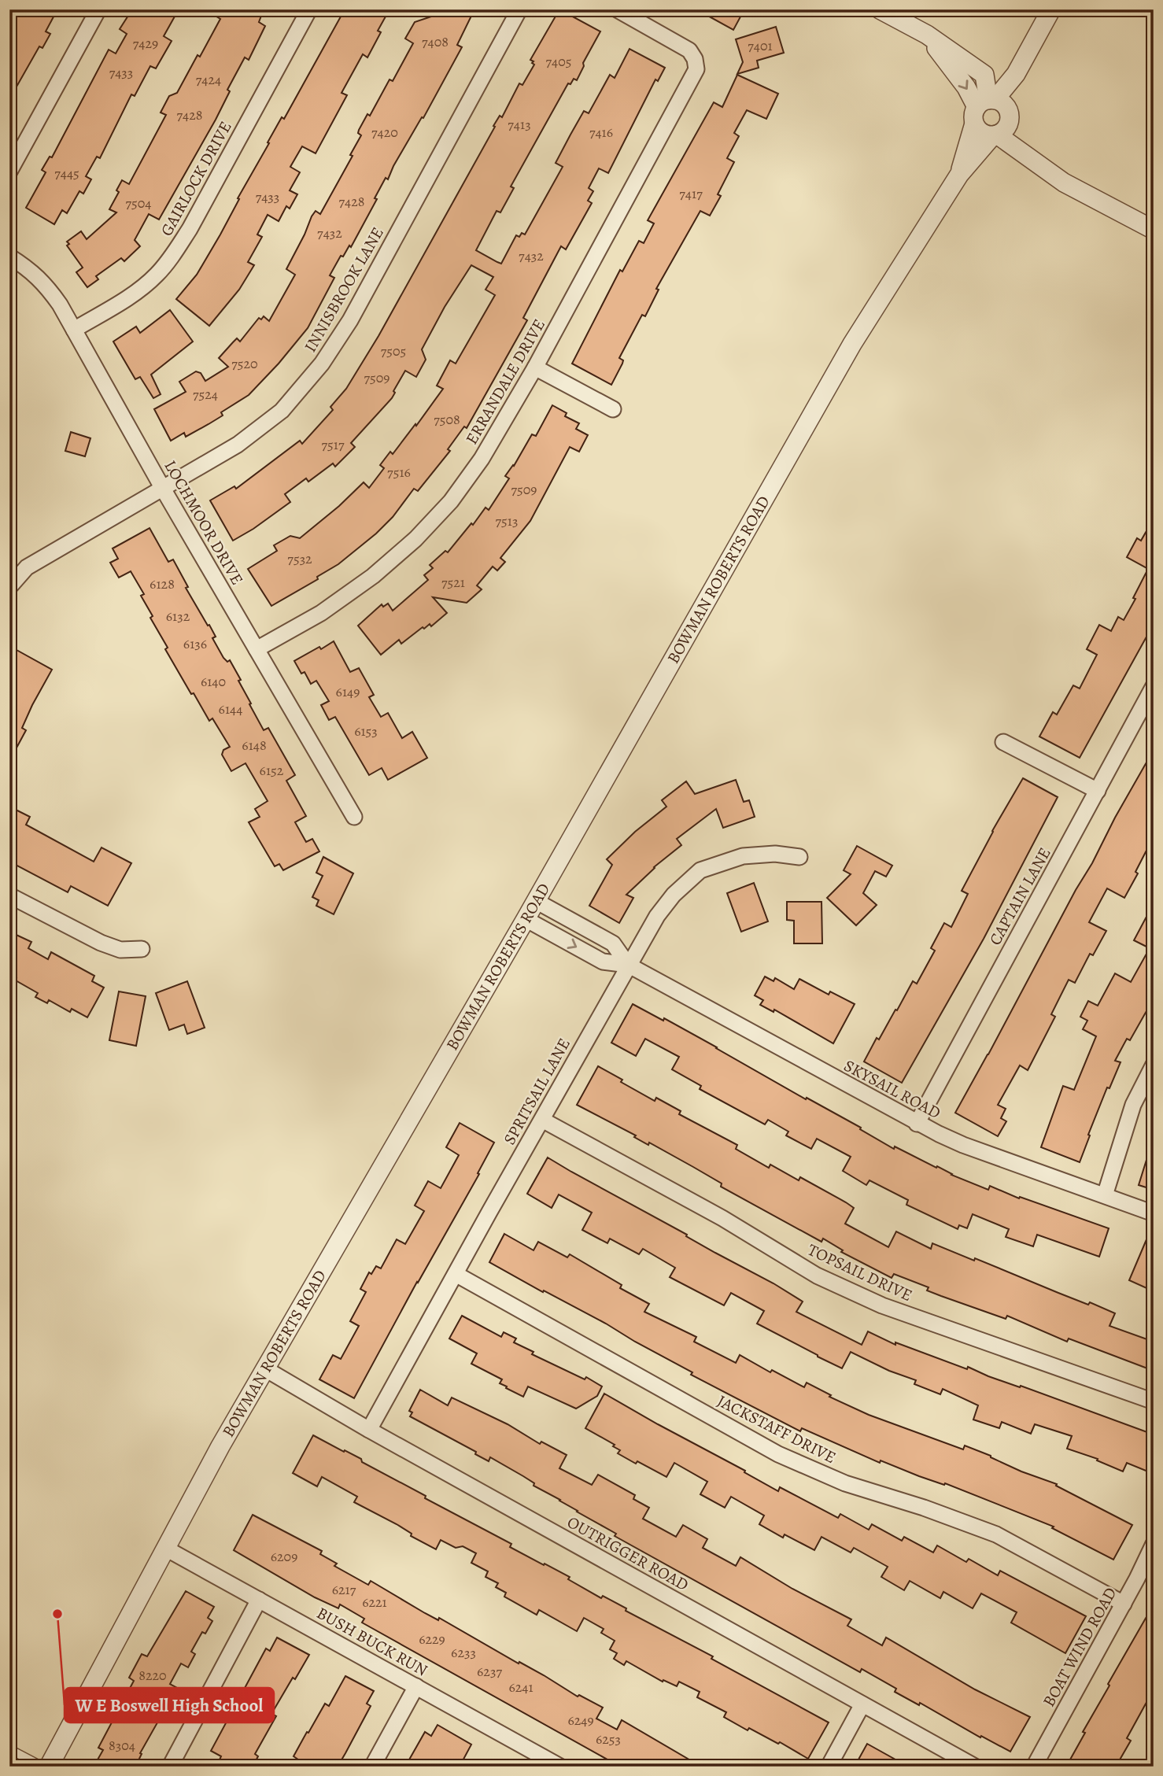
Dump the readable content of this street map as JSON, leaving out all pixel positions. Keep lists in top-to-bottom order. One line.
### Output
{"streets":{"street":["GAIRLOCK DRIVE","INNISBROOK LANE","ERRANDALE DRIVE","LOCHMOOR DRIVE","BOWMAN ROBERTS ROAD","CAPTAIN LANE","SKYSAIL ROAD","SPRITSAIL LANE","TOPSAIL DRIVE","JACKSTAFF DRIVE","OUTRIGGER ROAD","BUSH BUCK RUN","BOAT WIND ROAD"]},"crossings":[["GAIRLOCK DRIVE","LOCHMOOR DRIVE"],["INNISBROOK LANE","LOCHMOOR DRIVE"],["ERRANDALE DRIVE","LOCHMOOR DRIVE"],["BOWMAN ROBERTS ROAD","SKYSAIL ROAD"],["BOWMAN ROBERTS ROAD","OUTRIGGER ROAD"],["BOWMAN ROBERTS ROAD","BUSH BUCK RUN"],["CAPTAIN LANE","SKYSAIL ROAD"],["SKYSAIL ROAD","SPRITSAIL LANE"],["SPRITSAIL LANE","TOPSAIL DRIVE"],["SPRITSAIL LANE","JACKSTAFF DRIVE"],["SPRITSAIL LANE","OUTRIGGER ROAD"],["JACKSTAFF DRIVE","BOAT WIND ROAD"]],"places":["W E Boswell High School"],"house_numbers":["7408","7429","7401","7405","7433","7424","7428","7413","7420","7416","7445","7417","7433","7428","7504","7432","7432","7505","7520","7509","7524","7508","7517","7516","7509","7513","7532","7521","6128","6132","6136","6140","6149","6144","6153","6148","6152","6209","6217","6221","6229","6233","6237","8220","6241","6249","6253","8304"]}
